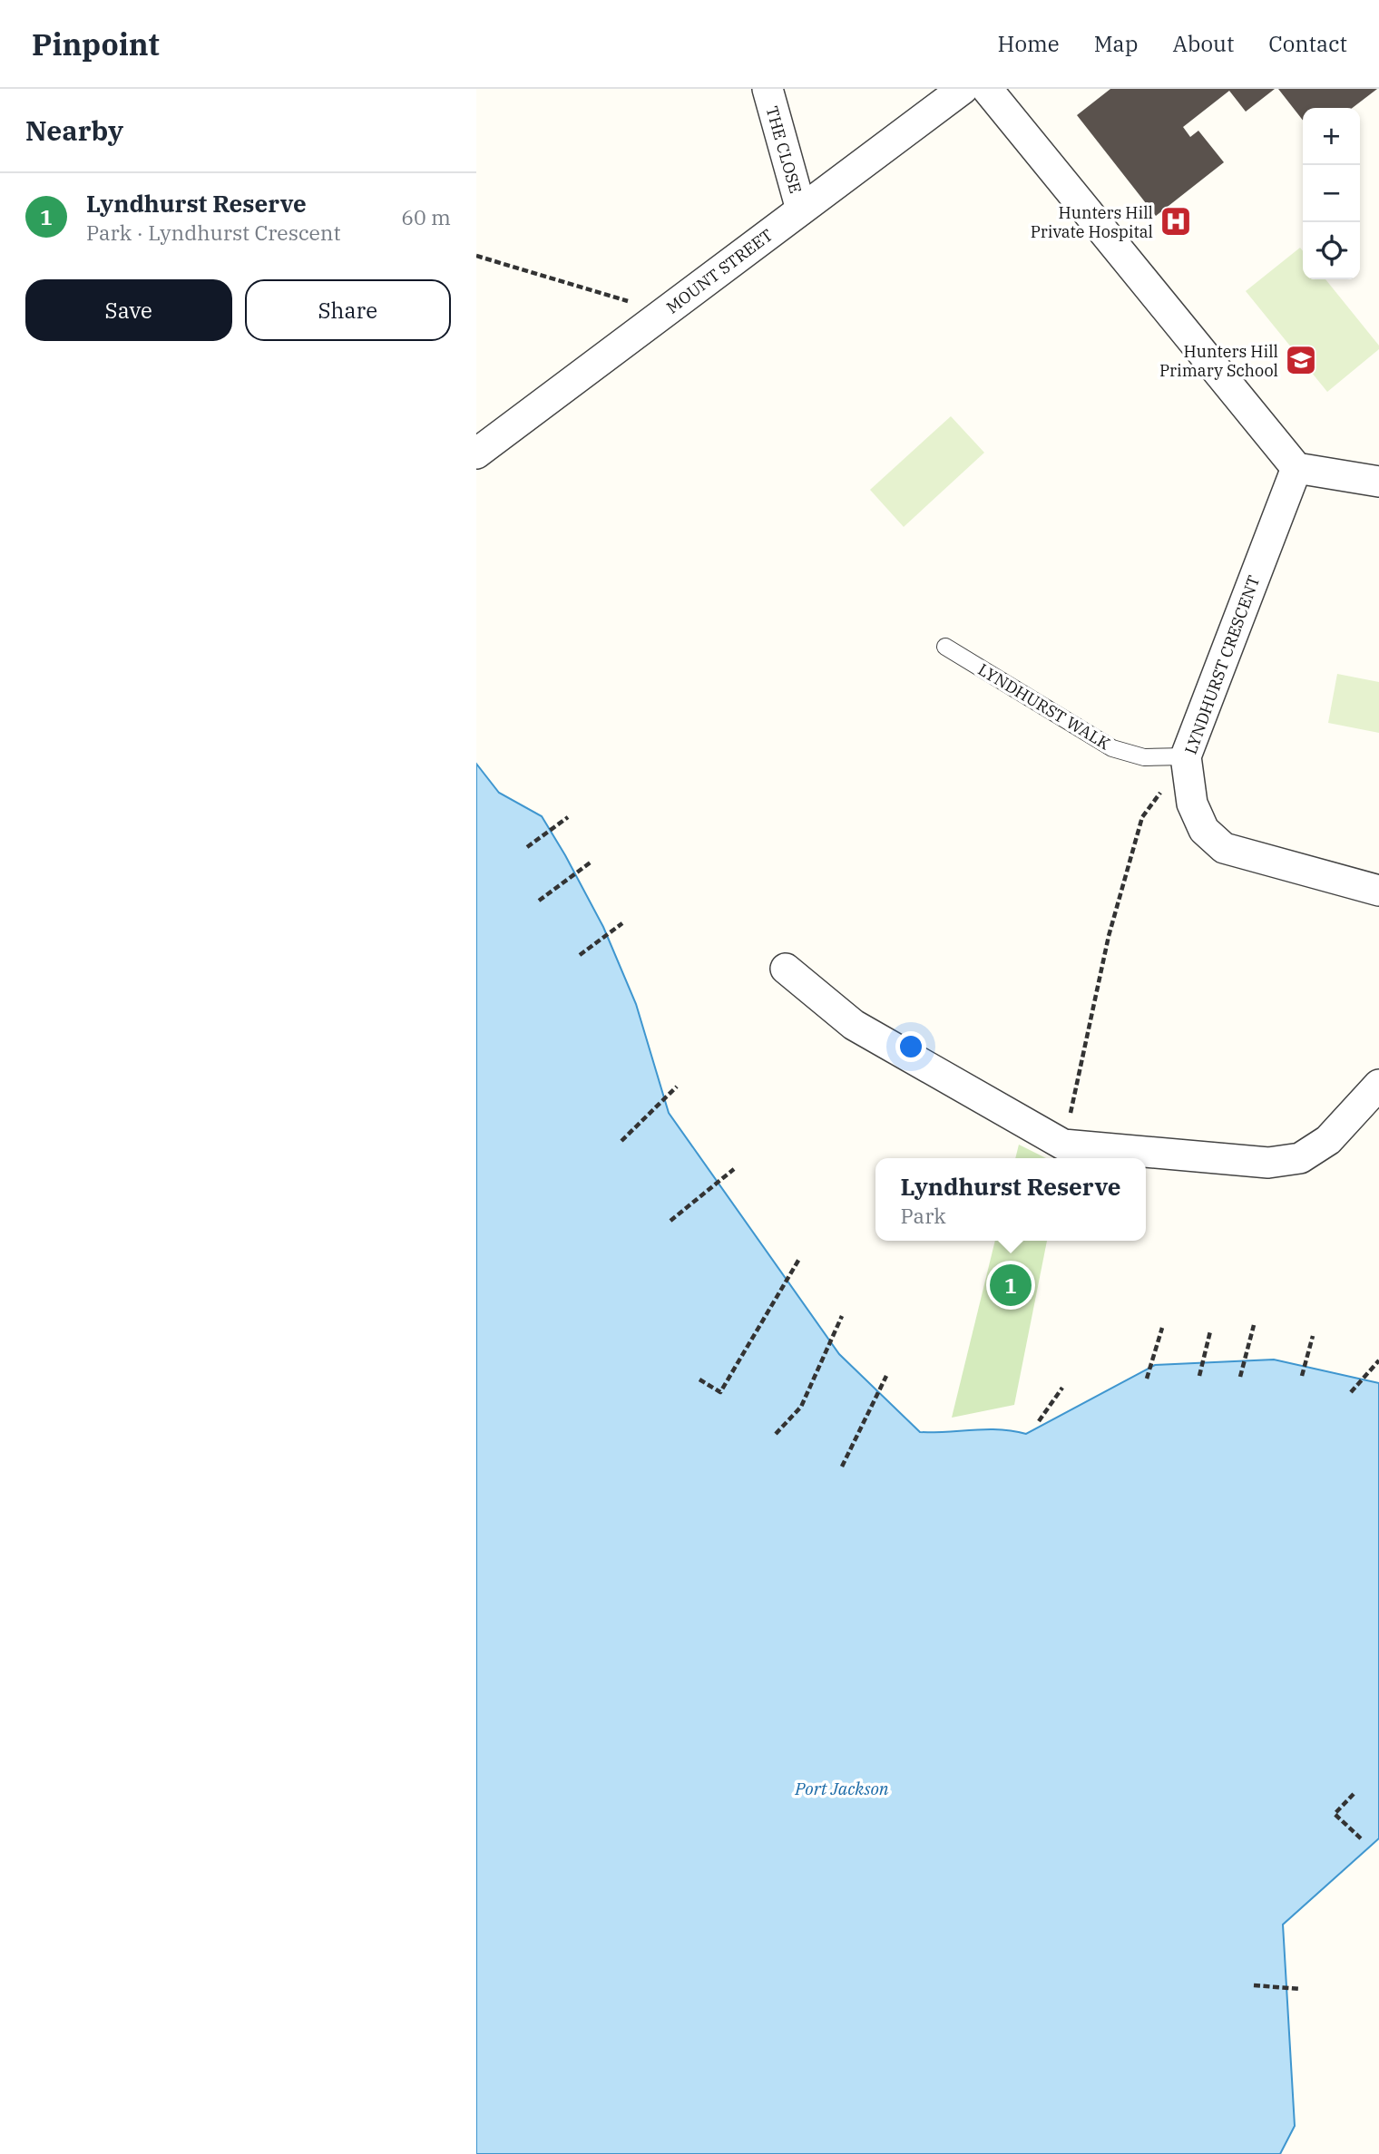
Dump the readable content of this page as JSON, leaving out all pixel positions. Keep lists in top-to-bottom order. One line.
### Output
{"streets":{"street":["THE CLOSE","MOUNT STREET","LYNDHURST CRESCENT"],"lane":["LYNDHURST WALK"]},"crossings":[["THE CLOSE","MOUNT STREET"],["LYNDHURST CRESCENT","LYNDHURST WALK"]],"water":["Port Jackson"],"places":{"hospital":["Hunters Hill Private Hospital"],"school or university":["Hunters Hill Primary School"]},"page":{"header":"Pinpoint","nav":["Home","Map","About","Contact"],"heading":"Nearby","map_buttons":["+","−"],"list":[{"mark":"1","name":"Lyndhurst Reserve","note":"Park · Lyndhurst Crescent","value":"60 m"}],"buttons":["Save","Share"],"popup":["Lyndhurst Reserve","Park"],"pins":"1"}}
